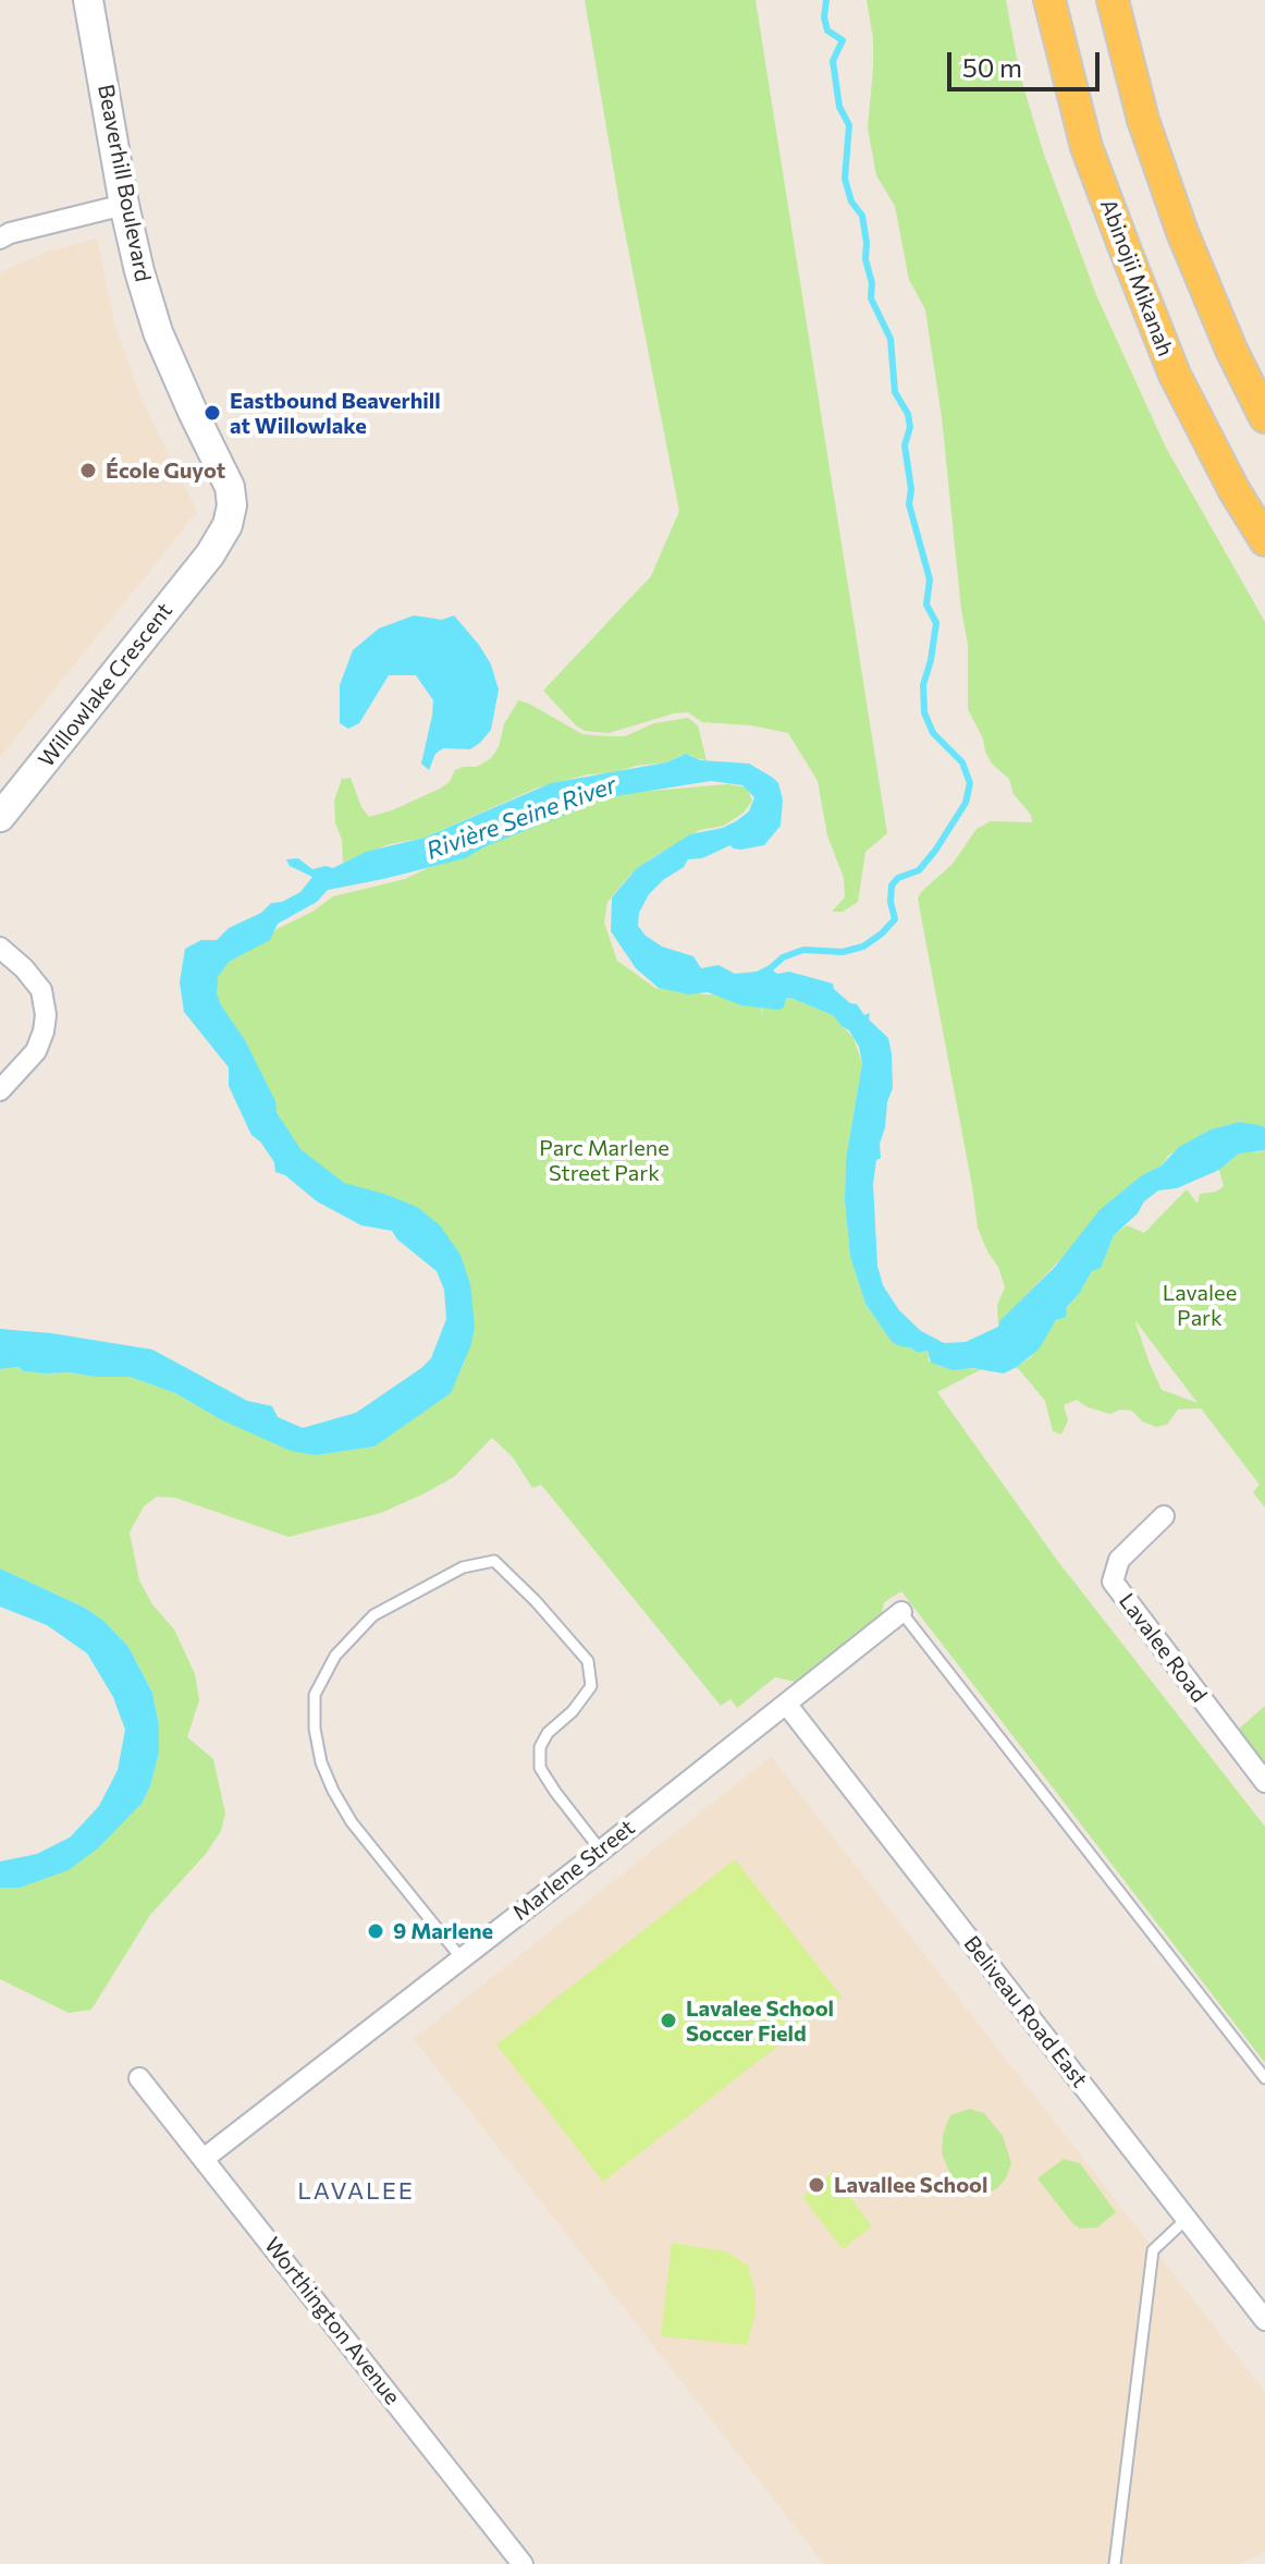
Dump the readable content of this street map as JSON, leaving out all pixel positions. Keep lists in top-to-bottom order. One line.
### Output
{"streets":{"main road":["Abinojii Mikanah"],"street":["Beaverhill Boulevard","Willowlake Crescent","Lavalee Road","Marlene Street","Beliveau Road East","Worthington Avenue"]},"crossings":[["Beaverhill Boulevard","Willowlake Crescent"],["Marlene Street","Beliveau Road East"],["Marlene Street","Worthington Avenue"]],"districts":["LAVALEE"],"water":["Rivière Seine River"],"parks":["Parc Marlene Street Park","Lavalee Park"],"places":["Eastbound Beaverhill at Willowlake","École Guyot","9 Marlene","Lavalee School Soccer Field","Lavallee School"],"scale_bar":"50 m"}
